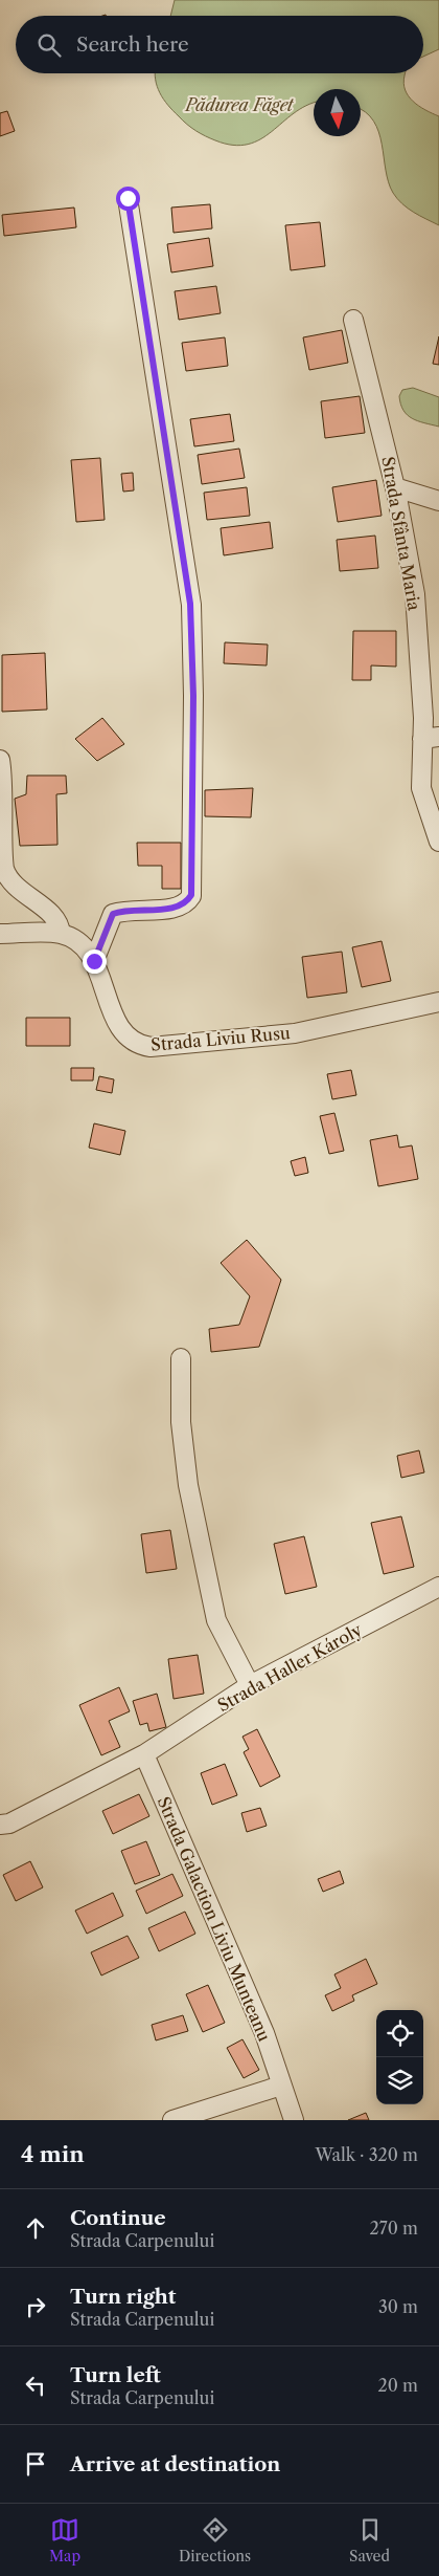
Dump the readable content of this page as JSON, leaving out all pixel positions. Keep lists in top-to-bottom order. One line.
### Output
{"streets":{"street":["Strada Sfânta Maria","Strada Liviu Rusu","Strada Haller Károly","Strada Galaction Liviu Munteanu"]},"crossings":[["Strada Haller Károly","Strada Galaction Liviu Munteanu"]],"parks":["Pădurea Făget"],"north":"bottom","page":{"search":"Search here","heading":["4 min","Walk · 320 m"],"list":[["Continue","Strada Carpenului","270 m"],["Turn right","Strada Carpenului","30 m"],["Turn left","Strada Carpenului","20 m"],"Arrive at destination"],"nav":["Map","Directions","Saved"]}}
